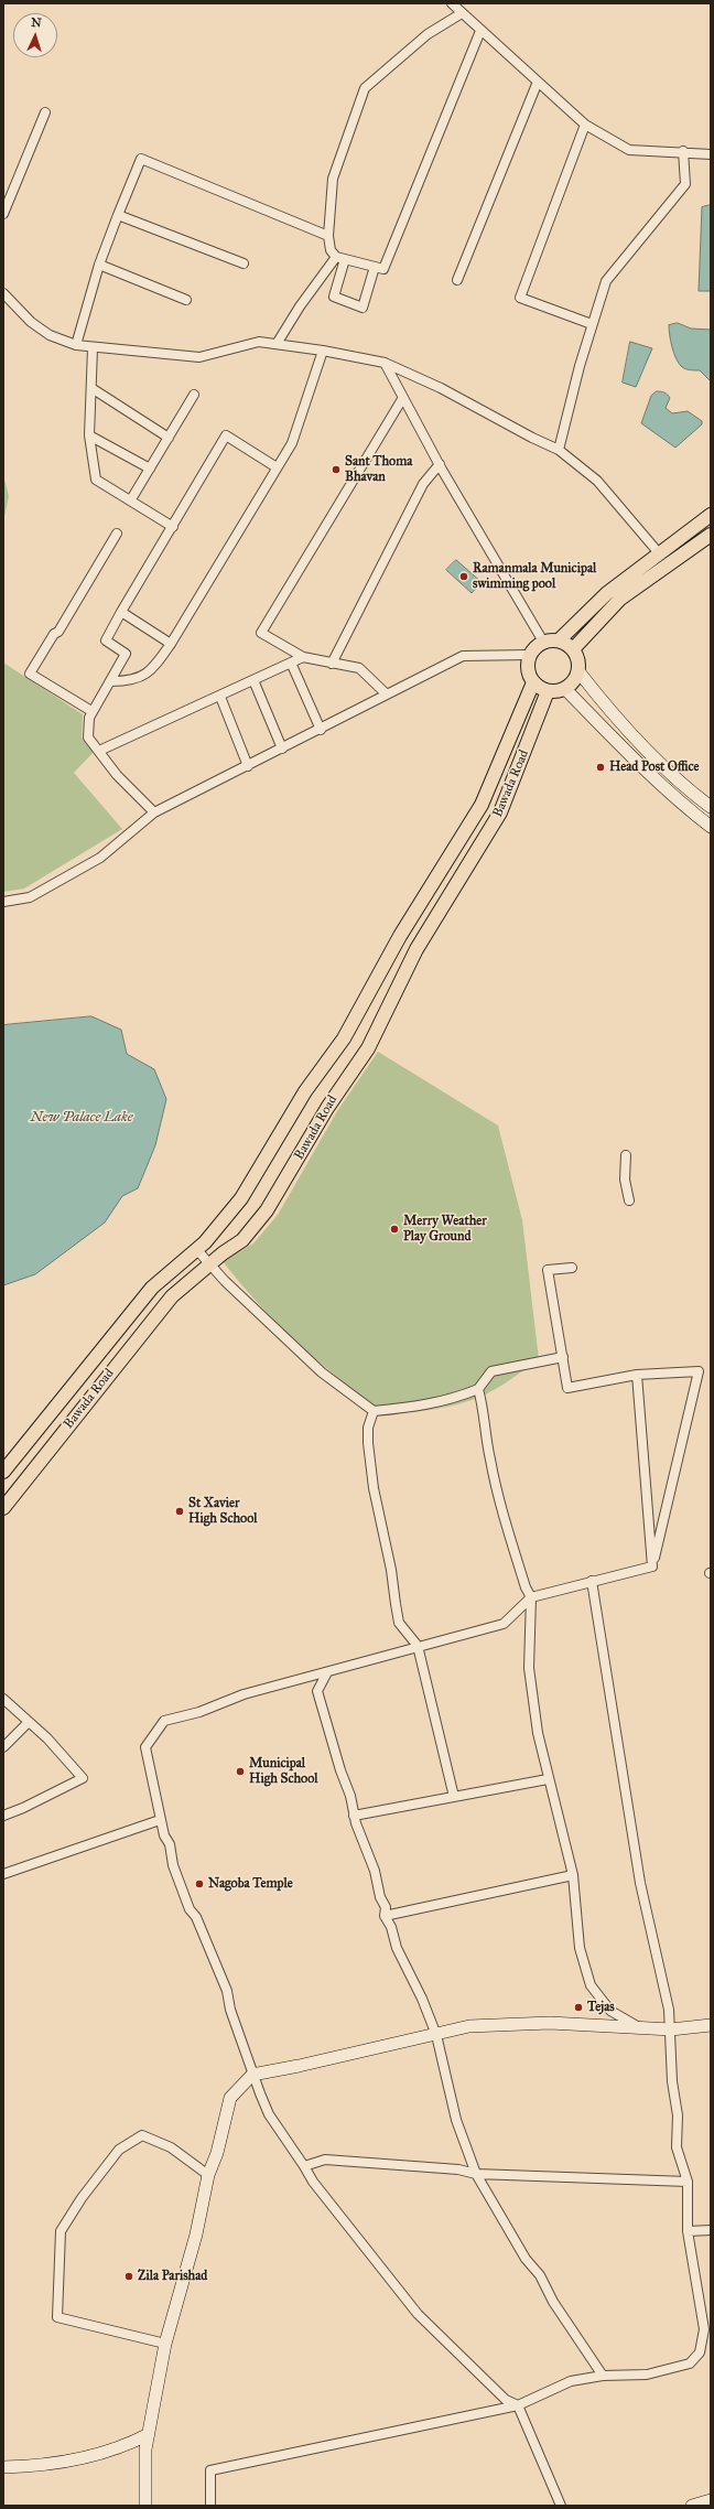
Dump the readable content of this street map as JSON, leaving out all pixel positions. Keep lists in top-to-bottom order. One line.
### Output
{"streets":{"main road":["Bawada Road"]},"water":["New Palace Lake"],"places":["Sant Thoma Bhavan","Ramanmala Municipal swimming pool","Head Post Office","Merry Weather Play Ground","St Xavier High School","Municipal High School","Nagoba Temple","Tejas","Zila Parishad"],"north":"top"}
